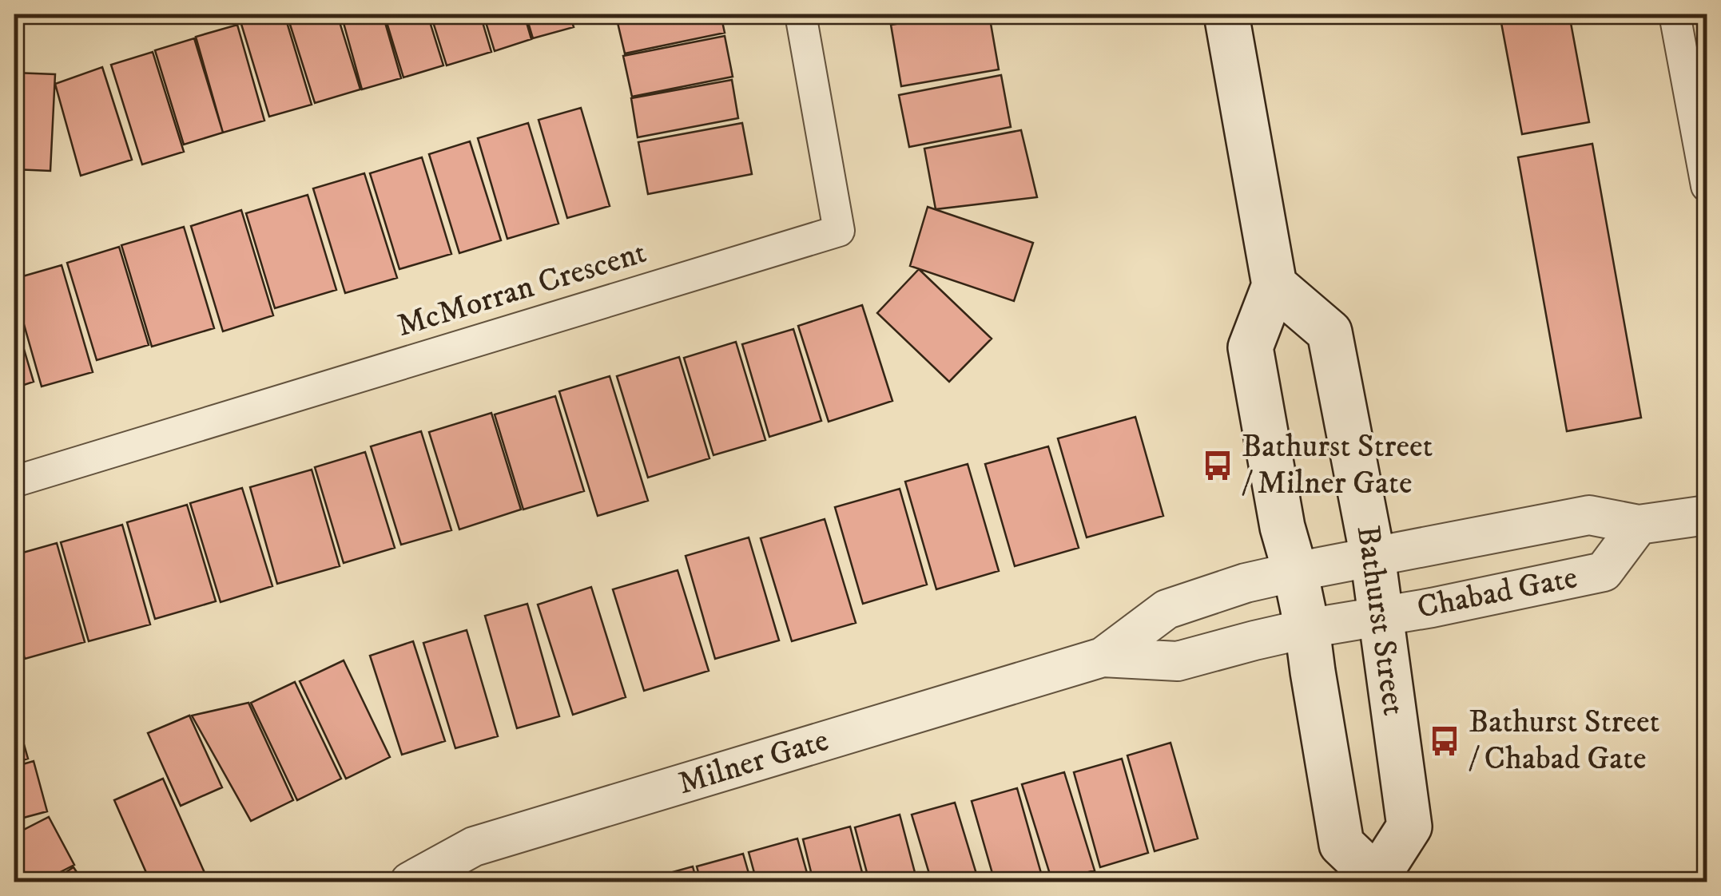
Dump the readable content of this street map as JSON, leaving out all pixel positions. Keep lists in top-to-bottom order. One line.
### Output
{"streets":{"main road":["Bathurst Street"],"street":["McMorran Crescent","Chabad Gate","Milner Gate"]},"crossings":[["Chabad Gate","Bathurst Street"],["Chabad Gate","Milner Gate"],["Bathurst Street","Milner Gate"]],"places":{"bus stop":["Bathurst Street / Milner Gate","Bathurst Street / Chabad Gate"]}}
